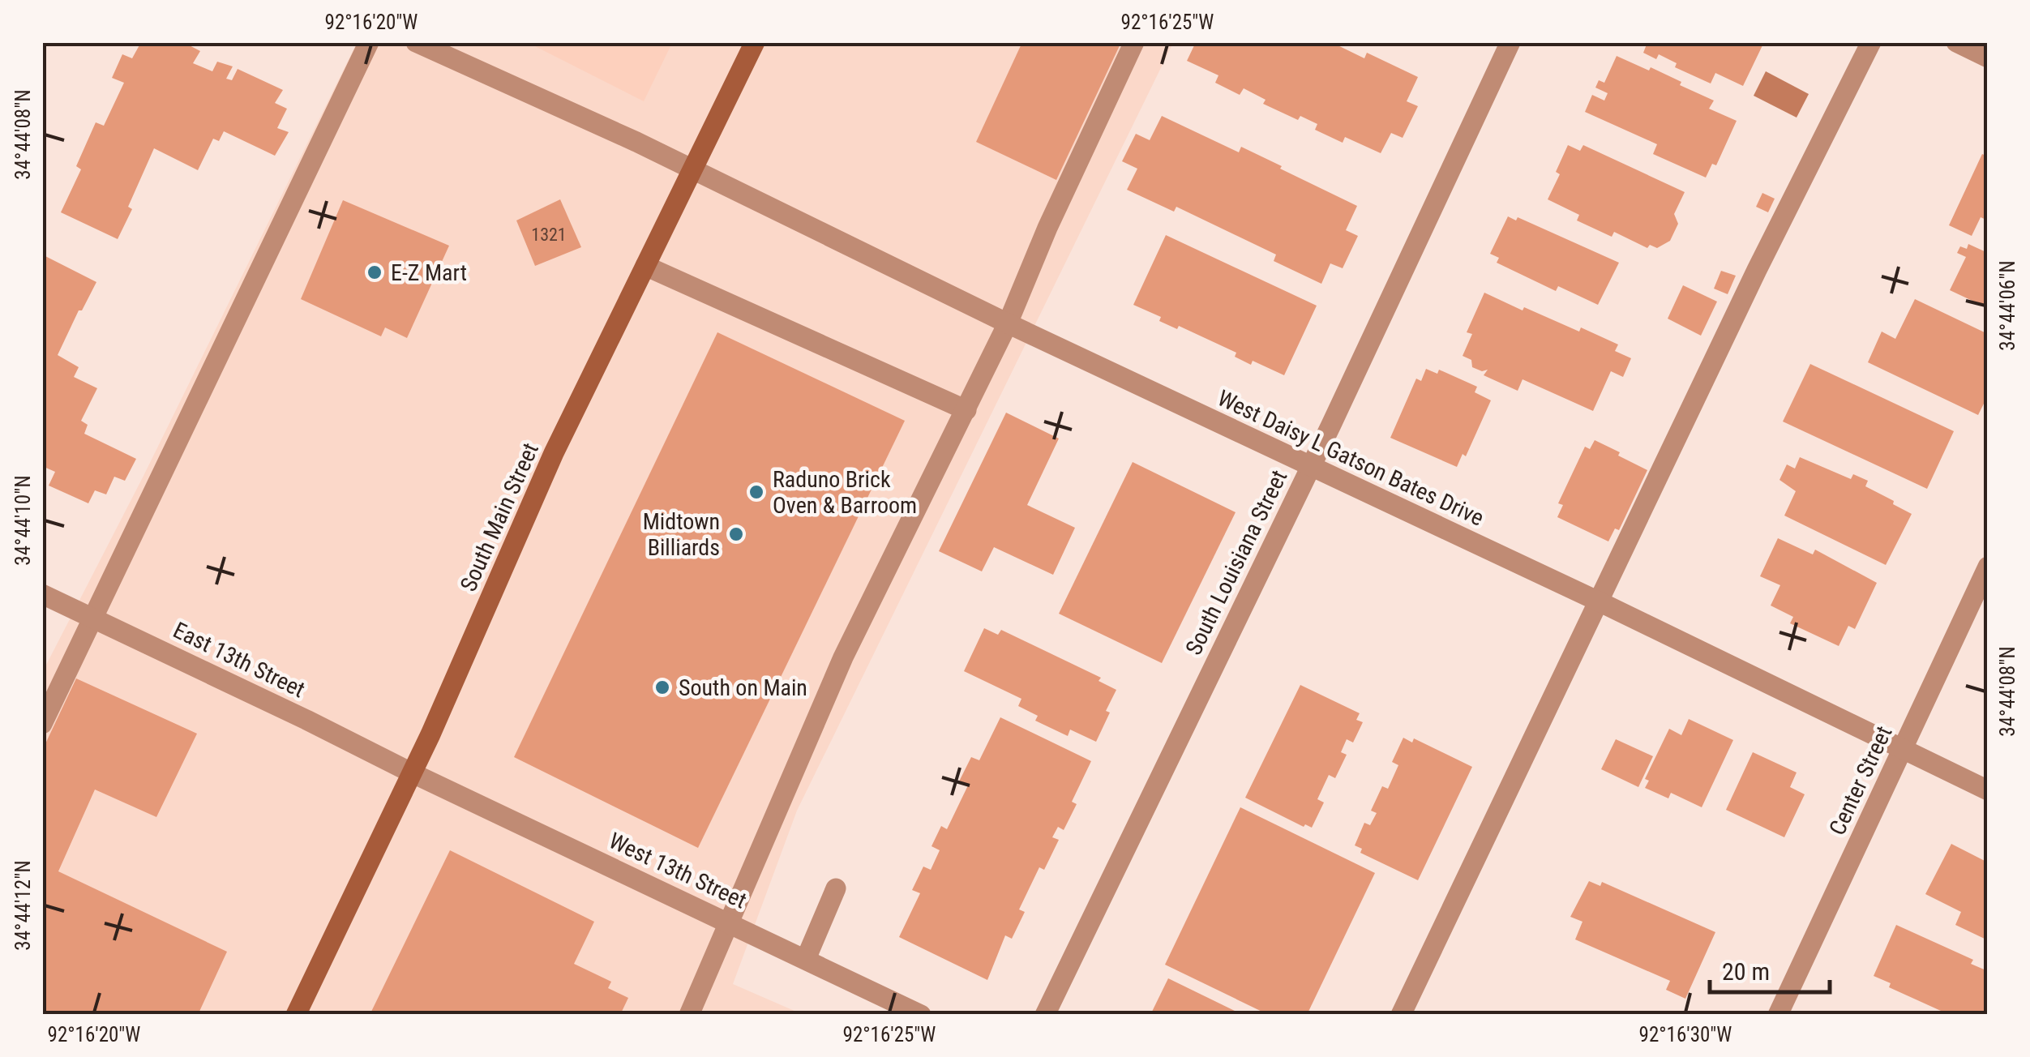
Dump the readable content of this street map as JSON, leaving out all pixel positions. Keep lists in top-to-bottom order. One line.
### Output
{"streets":{"main road":["South Main Street"],"street":["West Daisy L Gatson Bates Drive","South Louisiana Street","East 13th Street","Center Street","West 13th Street"]},"crossings":[["West Daisy L Gatson Bates Drive","South Main Street"],["West Daisy L Gatson Bates Drive","South Louisiana Street"],["West Daisy L Gatson Bates Drive","Center Street"],["South Main Street","East 13th Street"],["South Main Street","West 13th Street"],["East 13th Street","West 13th Street"]],"places":["E-Z Mart","Raduno Brick Oven & Barroom","Midtown Billiards","South on Main"],"house_numbers":["1321"],"scale_bar":"20 m","coordinates":["92°16'20\"W","92°16'25\"W","34°44'08\"N","34°44'06\"N","34°44'10\"N","34°44'12\"N","92°16'30\"W"]}
